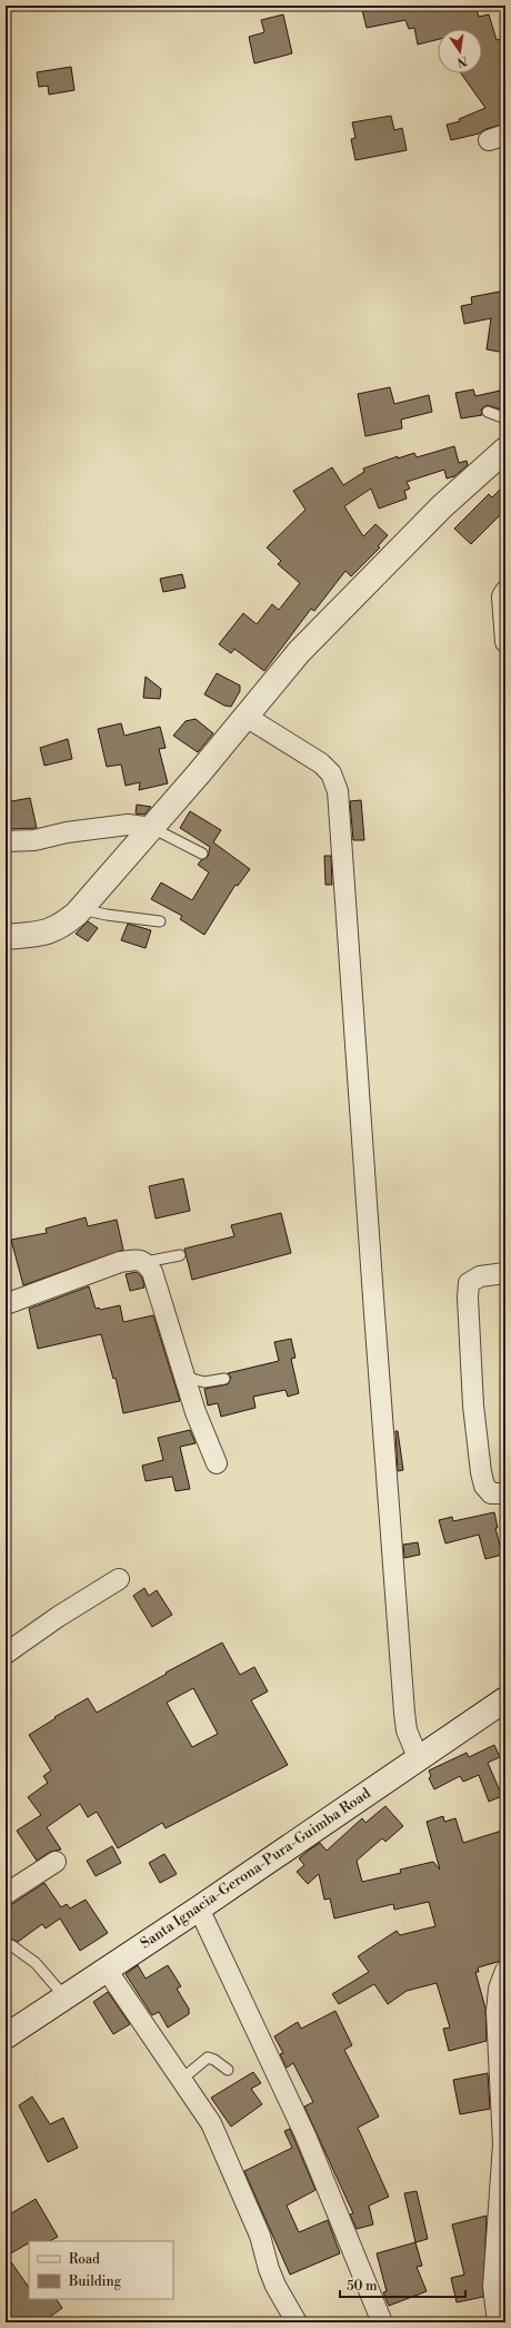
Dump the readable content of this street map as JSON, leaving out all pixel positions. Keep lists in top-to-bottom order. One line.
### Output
{"streets":{"street":["Santa Ignacia-Gerona-Pura-Guimba Road"]},"legend":["Road","Building"],"scale_bar":"50 m","north":"bottom"}
